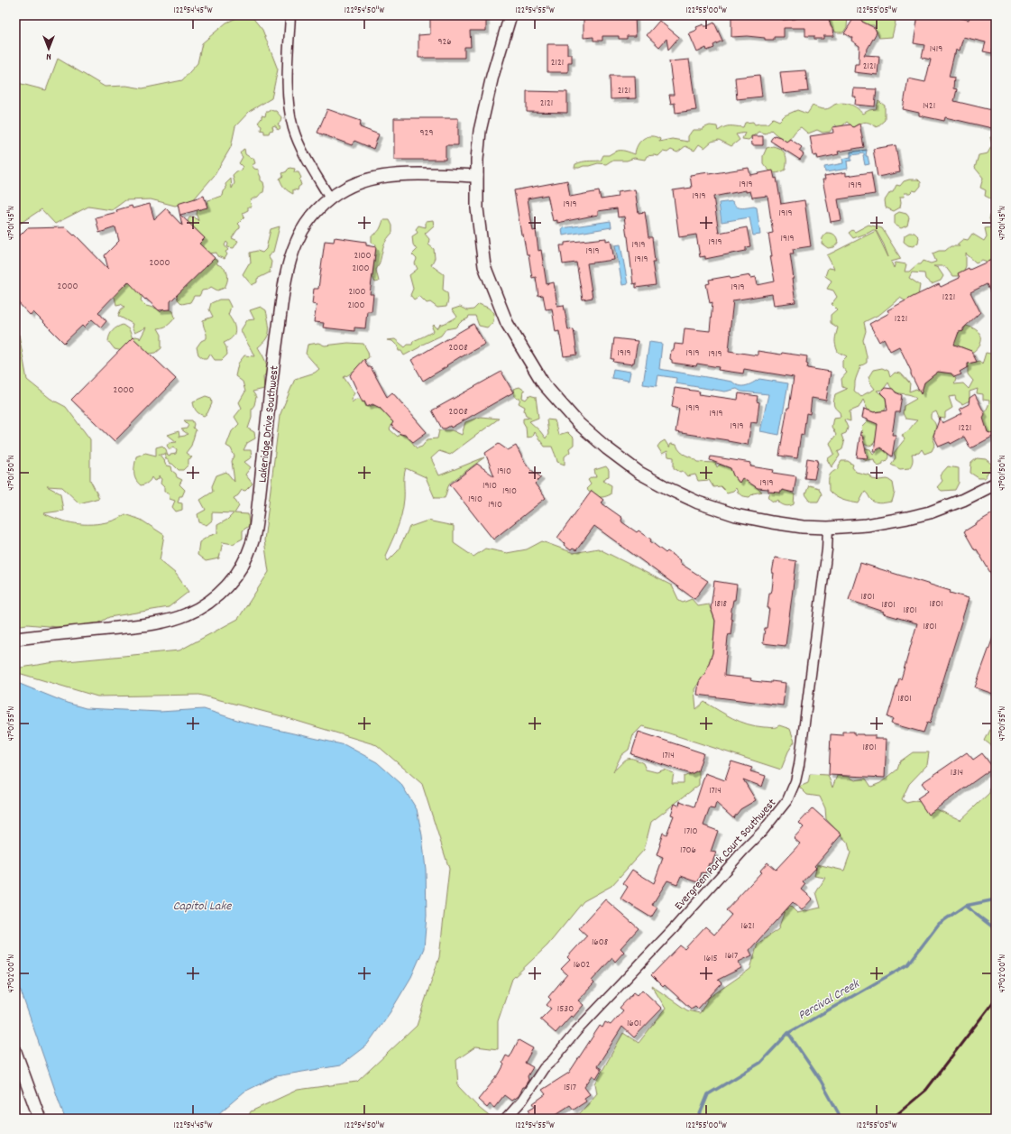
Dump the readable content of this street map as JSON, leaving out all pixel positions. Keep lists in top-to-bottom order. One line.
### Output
{"streets":{"street":["Lakeridge Drive Southwest","Evergreen Park Court Southwest"]},"water":["Capitol Lake","Percival Creek"],"house_numbers":["926","1419","2121","2121","2121","2121","1421","929","1919","1919","1919","1919","1919","1919","1919","1919","1919","2100","1919","2000","2100","2000","1919","2100","1221","2100","1221","2008","1919","1919","1919","2000","1919","2008","1919","1919","1221","1910","1919","1910","1910","1910","1910","1801","1818","1801","1801","1801","1801","1801","1801","1714","1314","1714","1710","1706","1621","1608","1617","1615","1602","1530","1601","1517"],"north":"bottom","coordinates":["122°54'45\"W","122°54'50\"W","122°54'55\"W","122°55'00\"W","122°55'05\"W","47°01'45\"N","47°01'50\"N","47°01'55\"N","47°02'00\"N"]}
